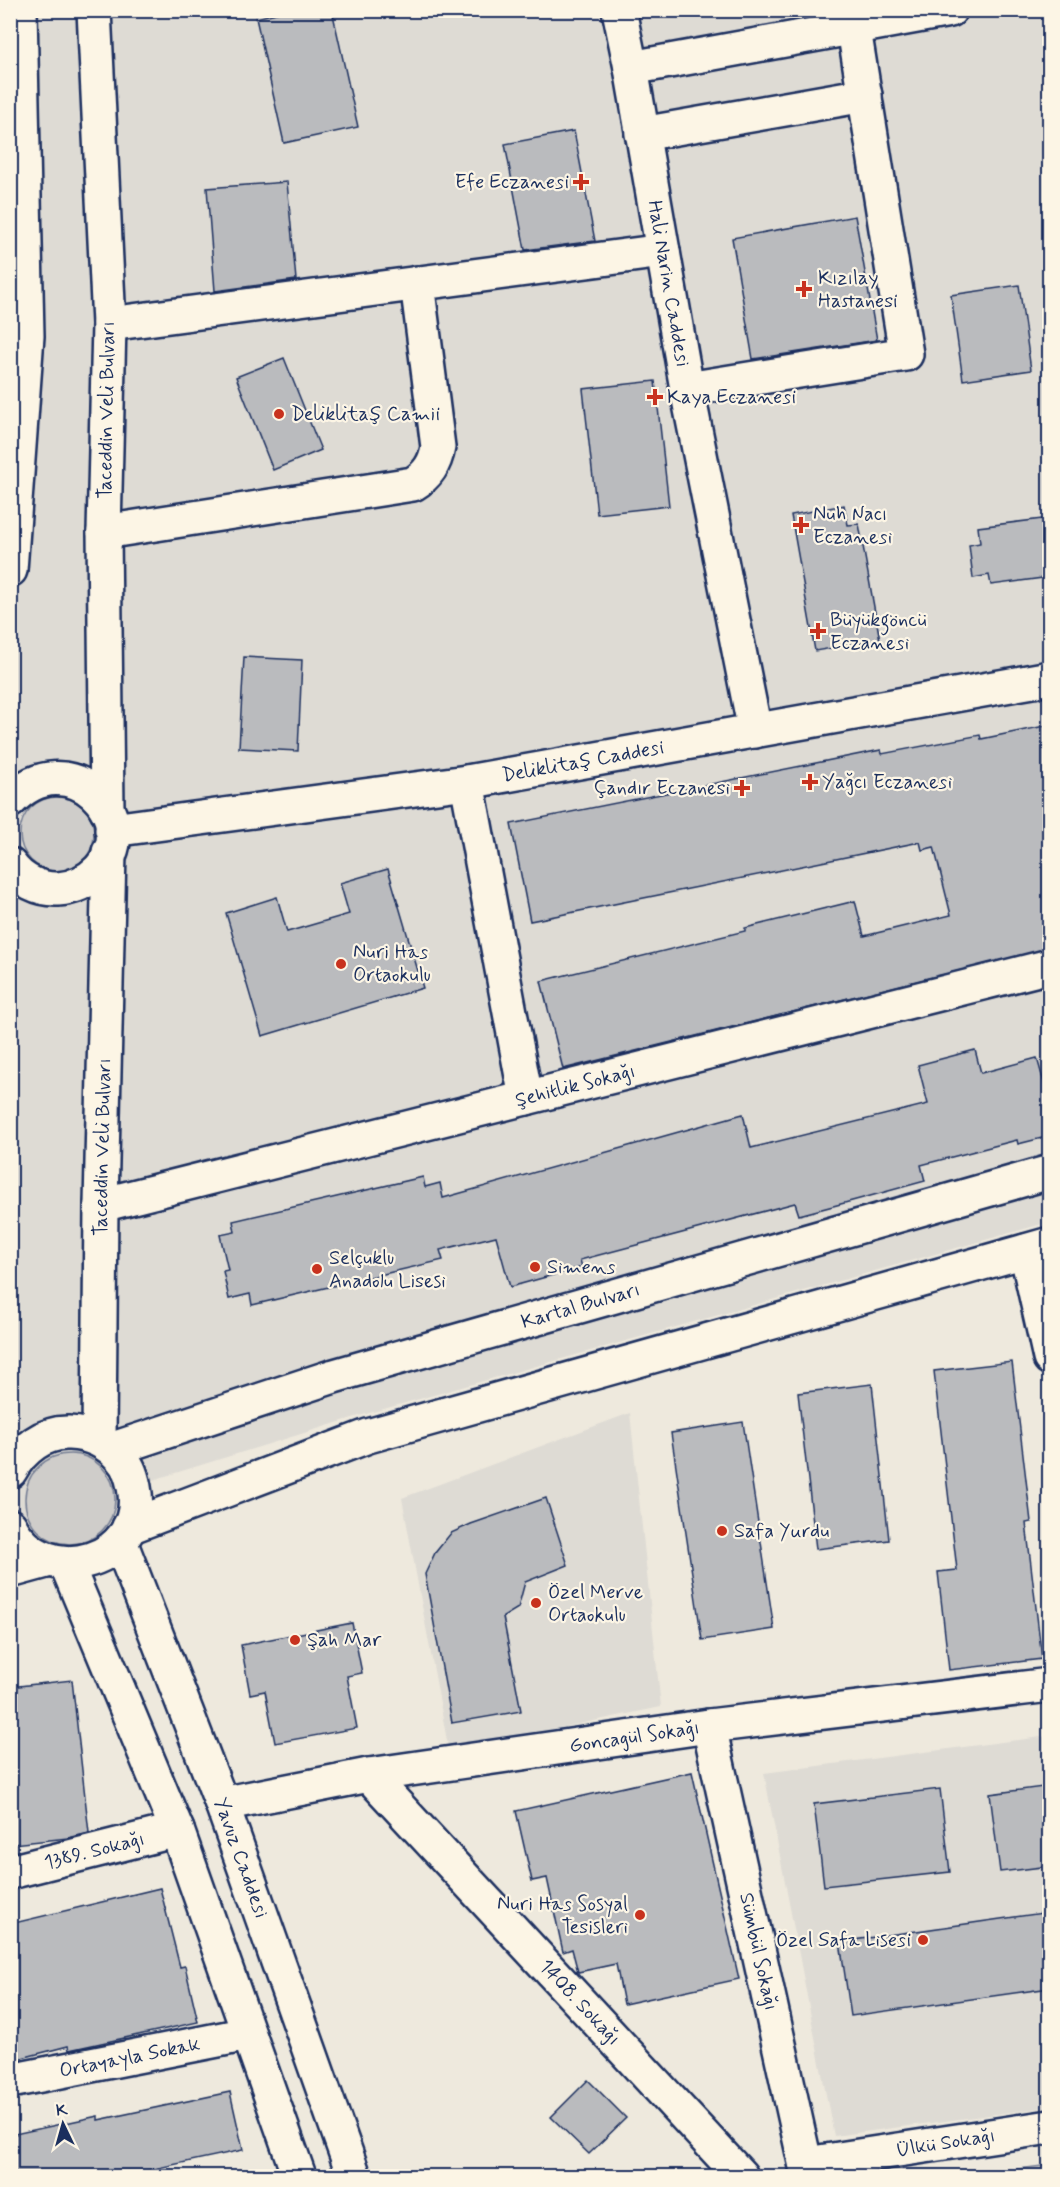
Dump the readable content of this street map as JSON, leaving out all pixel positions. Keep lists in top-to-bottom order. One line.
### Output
{"streets":{"street":["Hali Narin Caddesi","Taceddin Veli Bulvarı","Deliklitaş Caddesi","Şehitlik Sokağı","Kartal Bulvarı","Goncagül Sokağı","1389. Sokağı","Yavuz Caddesi","Sümbül Sokağı","1408. Sokağı","Ortayayla Sokak","Ülkü Sokağı"]},"crossings":[["Hali Narin Caddesi","Deliklitaş Caddesi"],["Taceddin Veli Bulvarı","Deliklitaş Caddesi"],["Taceddin Veli Bulvarı","Şehitlik Sokağı"],["Taceddin Veli Bulvarı","Kartal Bulvarı"],["Goncagül Sokağı","Yavuz Caddesi"],["Goncagül Sokağı","Sümbül Sokağı"],["Goncagül Sokağı","1408. Sokağı"],["Sümbül Sokağı","Ülkü Sokağı"]],"places":{"health":["Efe Eczanesi","Kızılay Hastanesi","Kaya Eczanesi","Nuh Nacı Eczanesi","Büyükgöncü Eczanesi","Yağcı Eczanesi","Çandır Eczanesi"],"other":["Deliklitaş Camii","Nuri Has Ortaokulu","Simens","Selçuklu Anadolu Lisesi","Safa Yurdu","Özel Merve Ortaokulu","Şah Mar","Nuri Has Sosyal Tesisleri","Özel Safa Lisesi"]},"north":"top"}
